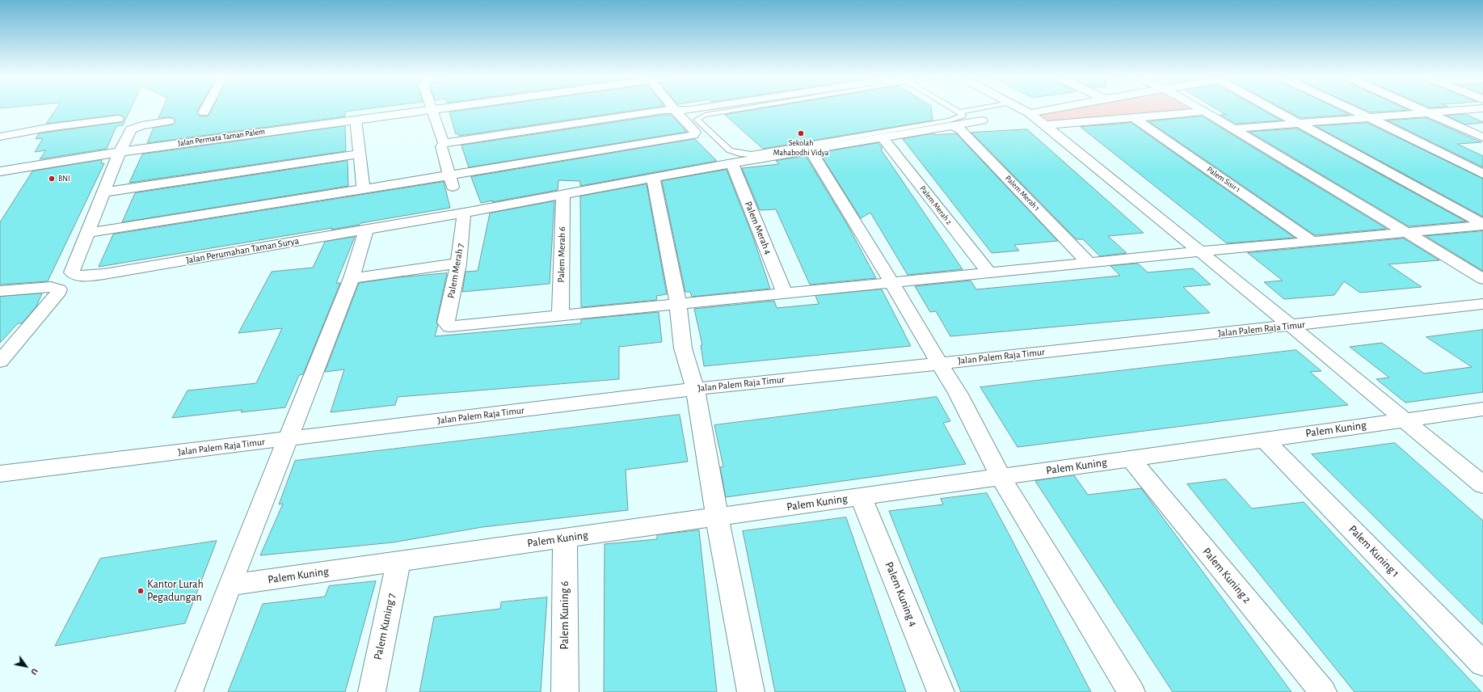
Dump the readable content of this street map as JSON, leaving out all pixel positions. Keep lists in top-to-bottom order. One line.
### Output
{"streets":{"street":["Jalan Permata Taman Palem","Palem Sisir 1","Palem Merah 1","Palem Merah 2","Palem Merah 4","Jalan Perumahan Taman Surya","Palem Merah 6","Palem Merah 7","Jalan Palem Raja Timur","Palem Kuning","Palem Kuning 1","Palem Kuning 2","Palem Kuning 4","Palem Kuning 6","Palem Kuning 7"]},"crossings":[["Jalan Permata Taman Palem","Jalan Perumahan Taman Surya"],["Palem Merah 1","Jalan Perumahan Taman Surya"],["Palem Merah 2","Jalan Perumahan Taman Surya"],["Palem Merah 4","Jalan Perumahan Taman Surya"],["Jalan Perumahan Taman Surya","Palem Merah 6"],["Jalan Perumahan Taman Surya","Palem Merah 7"],["Palem Merah 6","Palem Merah 7"],["Palem Kuning","Palem Kuning 1"],["Palem Kuning","Palem Kuning 2"],["Palem Kuning","Palem Kuning 4"],["Palem Kuning","Palem Kuning 6"],["Palem Kuning","Palem Kuning 7"]],"places":["Sekolah Mahabodhi Vidya","BNI","Kantor Lurah Pegadungan"],"north":"bottom right"}
